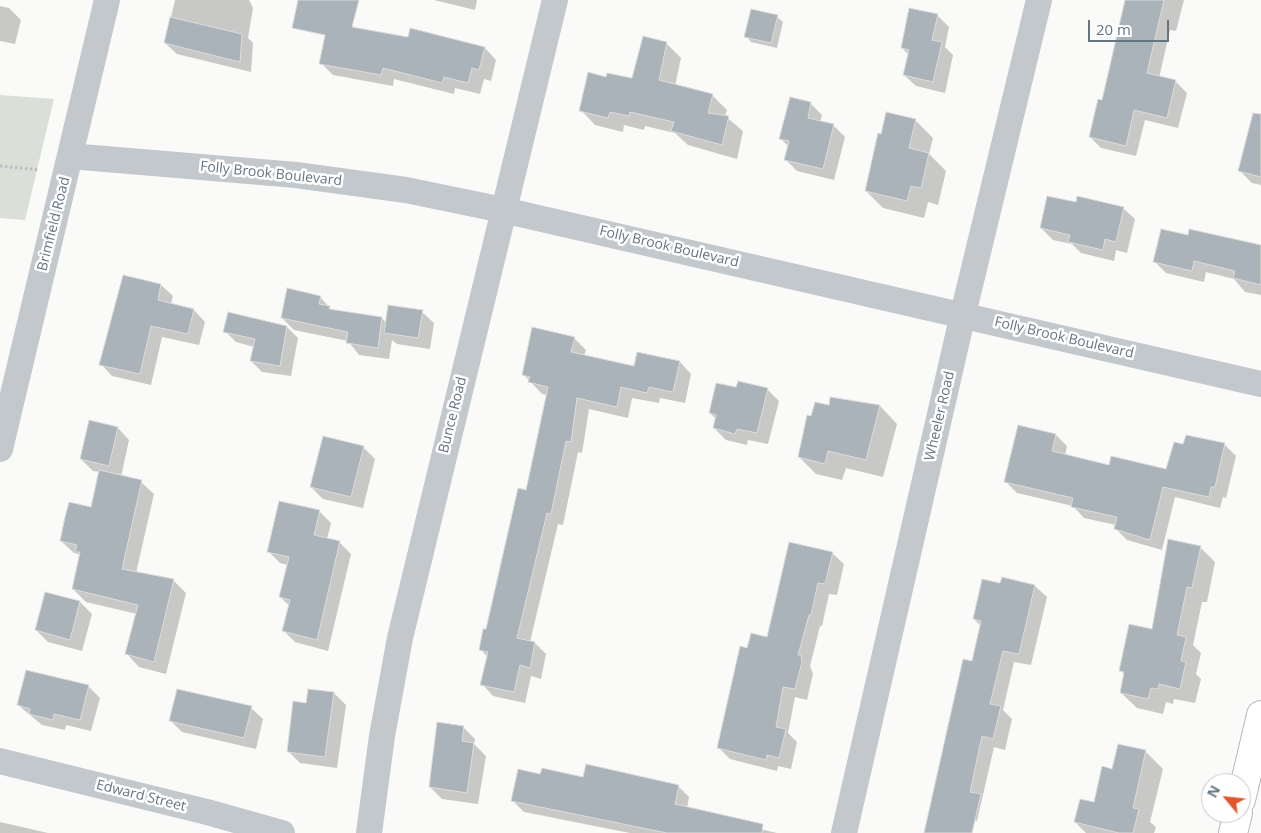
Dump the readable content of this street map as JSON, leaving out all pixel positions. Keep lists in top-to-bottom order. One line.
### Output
{"streets":{"street":["Folly Brook Boulevard","Brimfield Road","Bunce Road","Wheeler Road","Edward Street"]},"crossings":[["Folly Brook Boulevard","Brimfield Road"],["Folly Brook Boulevard","Bunce Road"],["Folly Brook Boulevard","Wheeler Road"]],"scale_bar":"20 m","north":"top left"}
